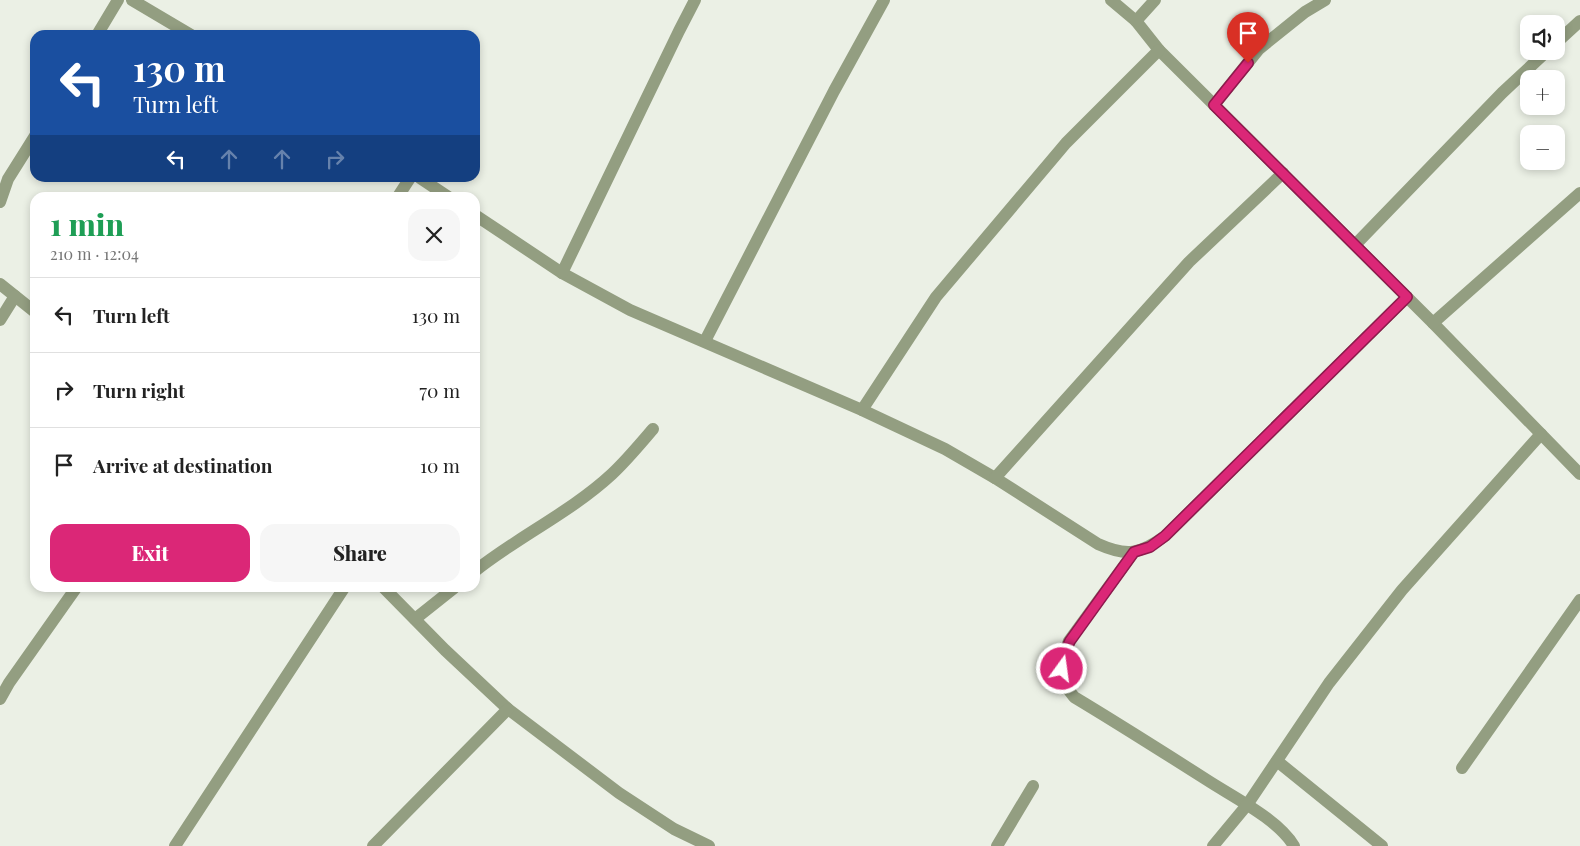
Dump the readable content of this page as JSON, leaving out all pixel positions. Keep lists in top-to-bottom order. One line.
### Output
{"page":{"map_buttons":["+","−"],"turn":["130 m","Turn left"],"heading":["1 min","210 m · 12:04"],"list":[{"name":"Turn left","value":"130 m"},{"name":"Turn right","value":"70 m"},{"name":"Arrive at destination","value":"10 m"}],"buttons":["Exit","Share"]}}
